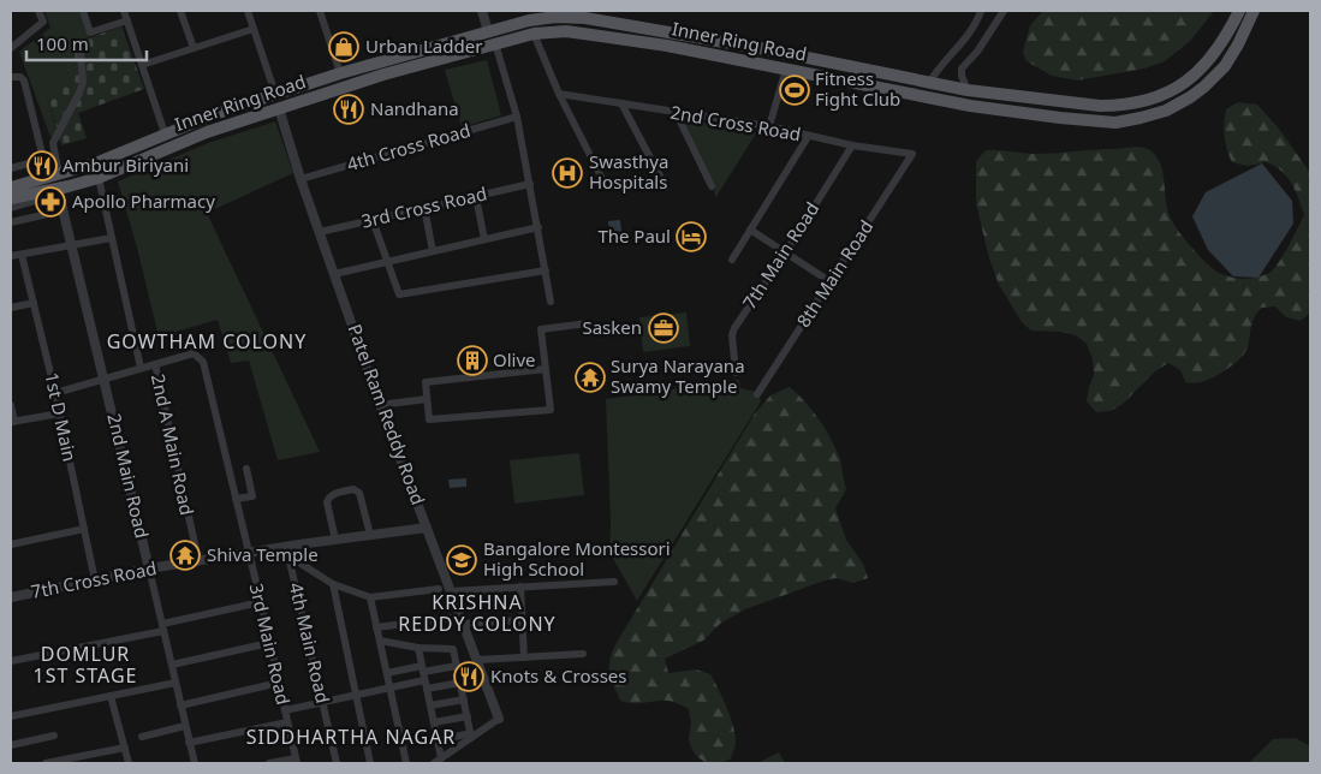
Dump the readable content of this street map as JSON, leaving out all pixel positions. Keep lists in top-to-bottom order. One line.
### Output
{"streets":{"main road":["Inner Ring Road"],"street":["2nd Cross Road","4th Cross Road","3rd Cross Road","7th Main Road","8th Main Road","Patel Ram Reddy Road","1st D Main","2nd A Main Road","2nd Main Road","7th Cross Road","4th Main Road","3rd Main Road"]},"crossings":[["Inner Ring Road","Patel Ram Reddy Road"],["Inner Ring Road","2nd Main Road"],["2nd Cross Road","7th Main Road"],["2nd Cross Road","8th Main Road"],["4th Cross Road","Patel Ram Reddy Road"],["3rd Cross Road","Patel Ram Reddy Road"],["Patel Ram Reddy Road","7th Cross Road"],["1st D Main","7th Cross Road"],["2nd A Main Road","7th Cross Road"],["2nd A Main Road","3rd Main Road"],["2nd Main Road","7th Cross Road"],["7th Cross Road","3rd Main Road"]],"districts":["GOWTHAM COLONY","KRISHNA REDDY COLONY","DOMLUR 1ST STAGE","SIDDHARTHA NAGAR"],"places":{"shop":["Urban Ladder"],"sports":["Fitness Fight Club"],"restaurant":["Nandhana","Ambur Biriyani","Knots & Crosses"],"hospital":["Swasthya Hospitals"],"pharmacy":["Apollo Pharmacy"],"hotel":["The Paul"],"office":["Sasken"],"building":["Olive"],"temple":["Surya Narayana Swamy Temple","Shiva Temple"],"school or university":["Bangalore Montessori High School"]},"scale_bar":"100 m"}
